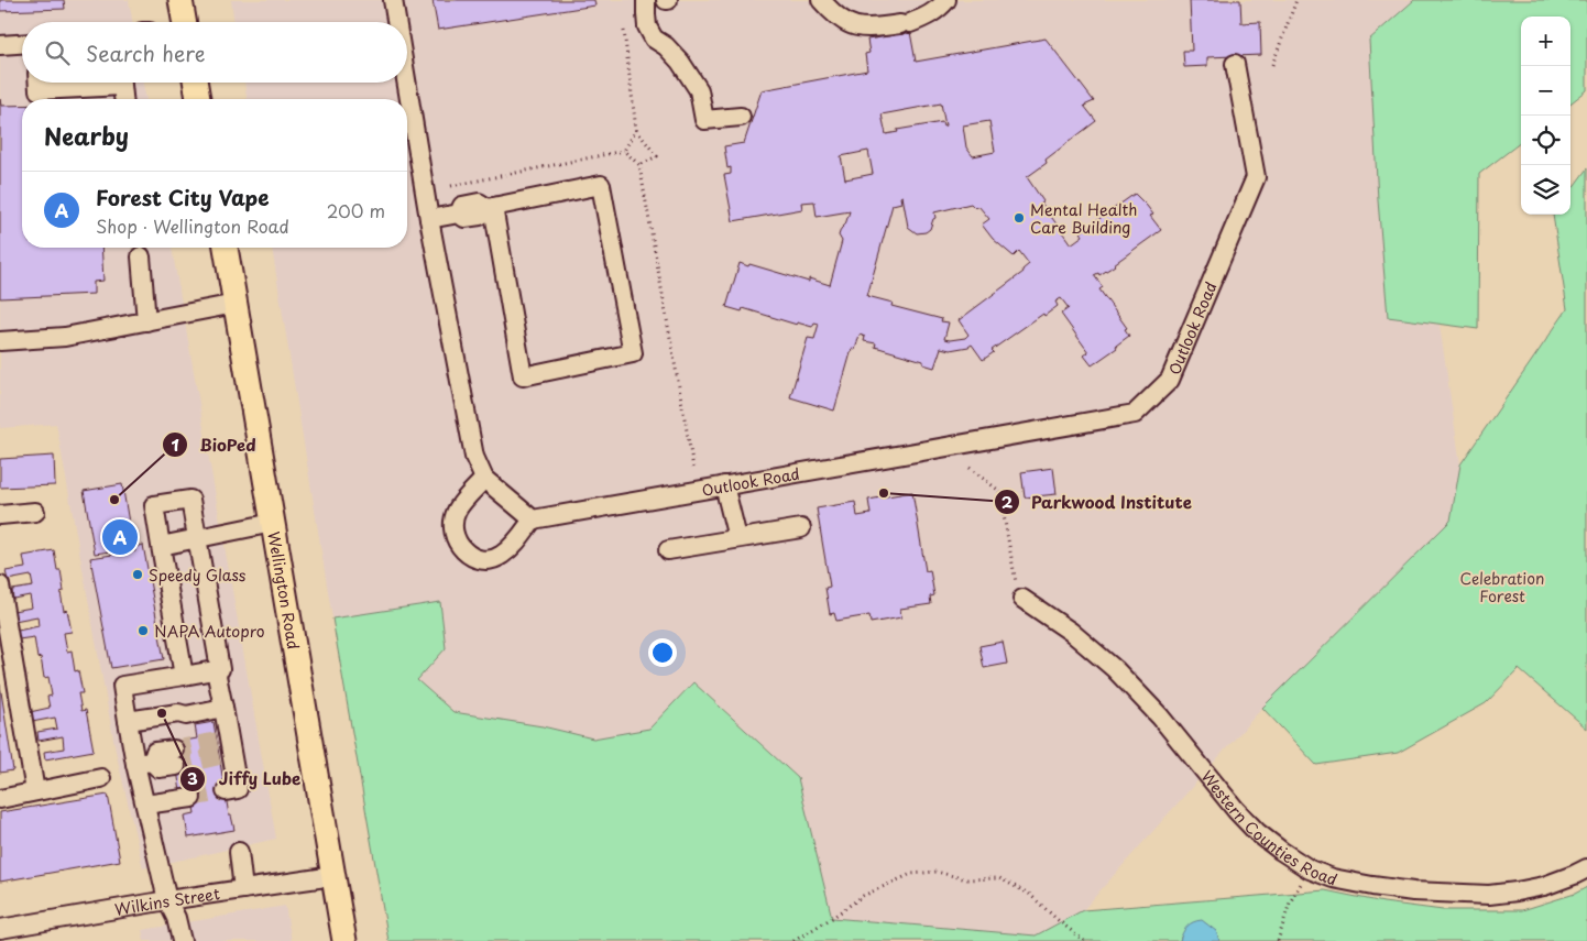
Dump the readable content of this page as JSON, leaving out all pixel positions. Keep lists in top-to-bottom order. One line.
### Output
{"streets":{"main road":["Wellington Road"],"street":["Outlook Road","Western Counties Road","Wilkins Street"]},"crossings":[["Wellington Road","Wilkins Street"]],"parks":["Celebration Forest"],"places":["Mental Health Care Building","Parkwood Institute","BioPed","Speedy Glass","NAPA Autopro","Jiffy Lube"],"page":{"map_buttons":["+","−"],"search":"Search here","heading":"Nearby","list":[{"mark":"A","name":"Forest City Vape","note":"Shop · Wellington Road","value":"200 m"}],"pins":"A"}}
